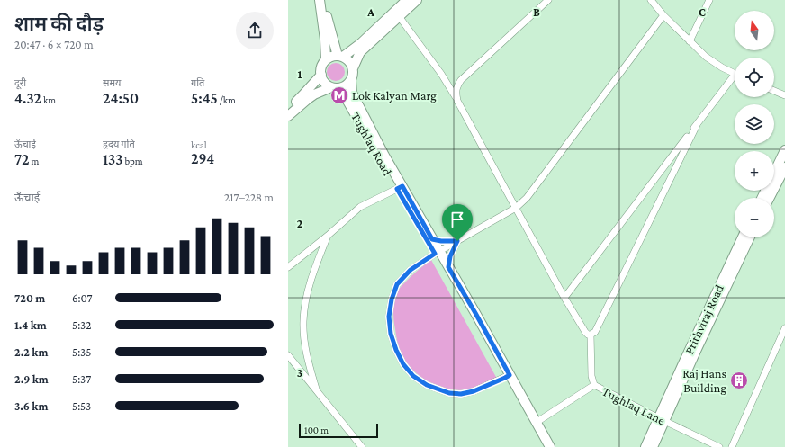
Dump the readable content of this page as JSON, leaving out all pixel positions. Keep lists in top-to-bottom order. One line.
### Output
{"streets":{"main road":["Tughlaq Road","Prithviraj Road"],"street":["Tughlaq Lane"]},"crossings":[["Prithviraj Road","Tughlaq Lane"]],"places":{"metro station":["Lok Kalyan Marg"],"building":["Raj Hans Building"]},"scale_bar":"100 m","north":"top","page":{"heading":["शाम की दौड़","20:47 · 6 × 720 m"],"map_buttons":["+","−"],"stats":[["दूरी","4.32 km"],["समय","24:50"],["गति","5:45 /km"],["ऊँचाई","72 m"],["हृदय गति","133 bpm"],["kcal","294"]],"chart":["ऊँचाई","217–228 m"],"list":[{"name":"720 m","note":"6:07"},{"name":"1.4 km","note":"5:32"},{"name":"2.2 km","note":"5:35"},{"name":"2.9 km","note":"5:37"},{"name":"3.6 km","note":"5:53"}],"scale":"100 m"},"grid":{"columns":["A","B","C"],"rows":["1","2","3"]}}
